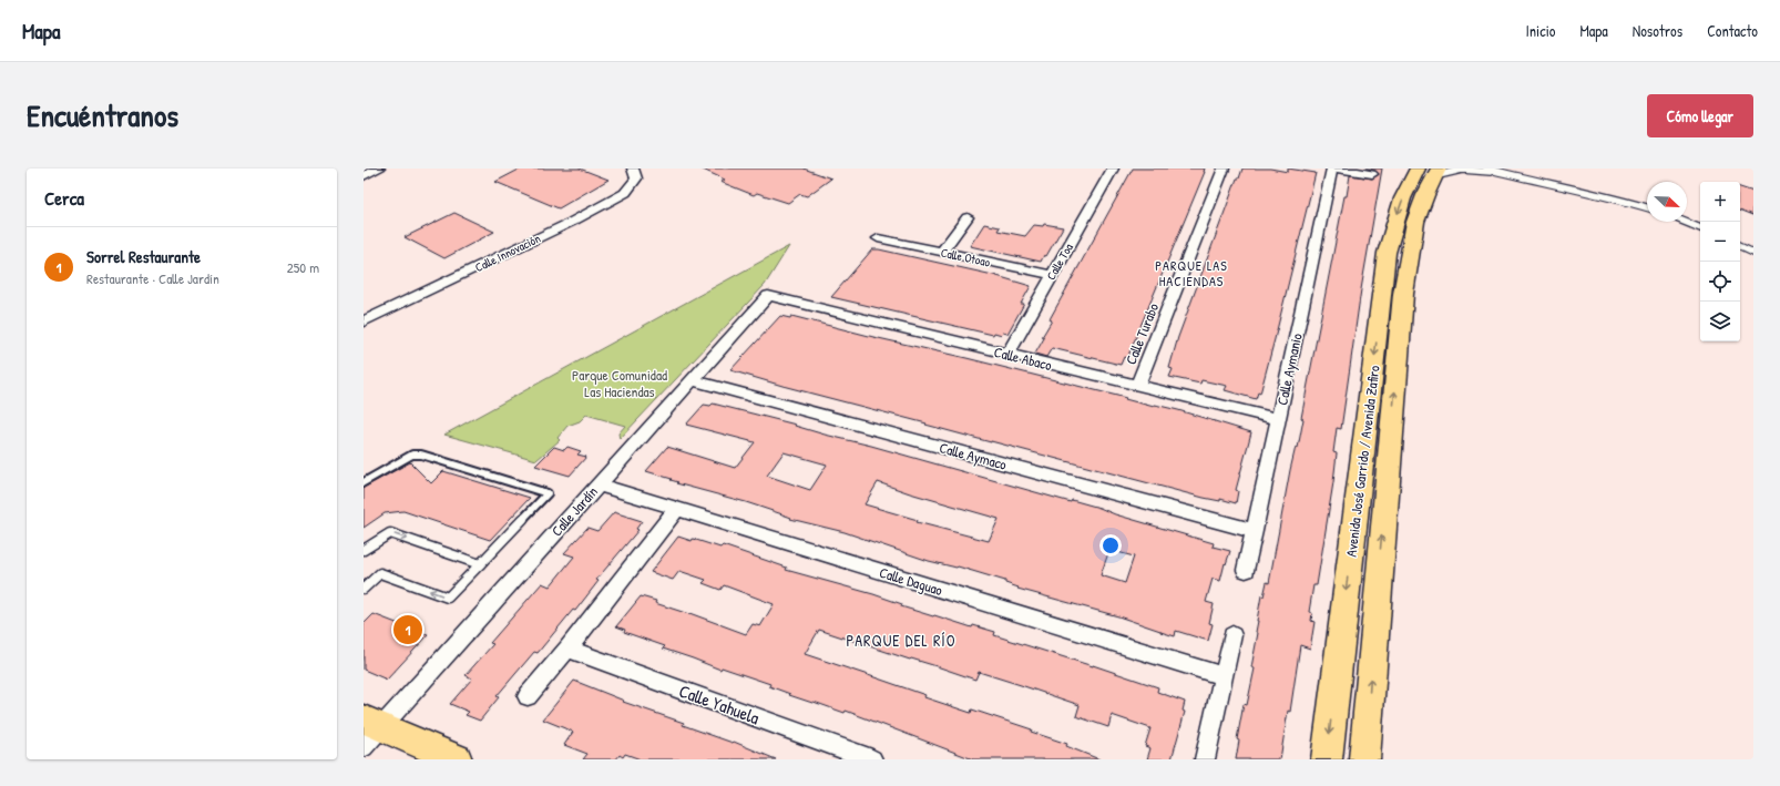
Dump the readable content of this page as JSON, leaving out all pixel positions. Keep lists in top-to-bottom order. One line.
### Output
{"streets":{"main road":["Avenida José Garrido / Avenida Zafiro"],"street":["Calle Innovación","Calle Otoao","Calle Toa","Calle Turabo","Calle Abaco","Calle Aymanio","Calle Aymaco","Calle Jardín","Calle Daguao","Calle Yahuela"]},"crossings":[["Calle Otoao","Calle Toa"],["Calle Toa","Calle Abaco"],["Calle Turabo","Calle Abaco"],["Calle Abaco","Calle Aymanio"],["Calle Abaco","Calle Jardín"],["Calle Aymanio","Calle Aymaco"],["Calle Aymaco","Calle Jardín"],["Calle Jardín","Calle Daguao"]],"districts":["PARQUE LAS HACIENDAS","PARQUE DEL RÍO"],"parks":["Parque Comunidad Las Haciendas"],"north":"bottom right","page":{"header":"Mapa","nav":["Inicio","Mapa","Nosotros","Contacto"],"title":"Encuéntranos","buttons":"Cómo llegar","heading":"Cerca","map_buttons":["+","−"],"list":[{"mark":"1","name":"Sorrel Restaurante","note":"Restaurante · Calle Jardín","value":"250 m"}],"pins":"1"}}
